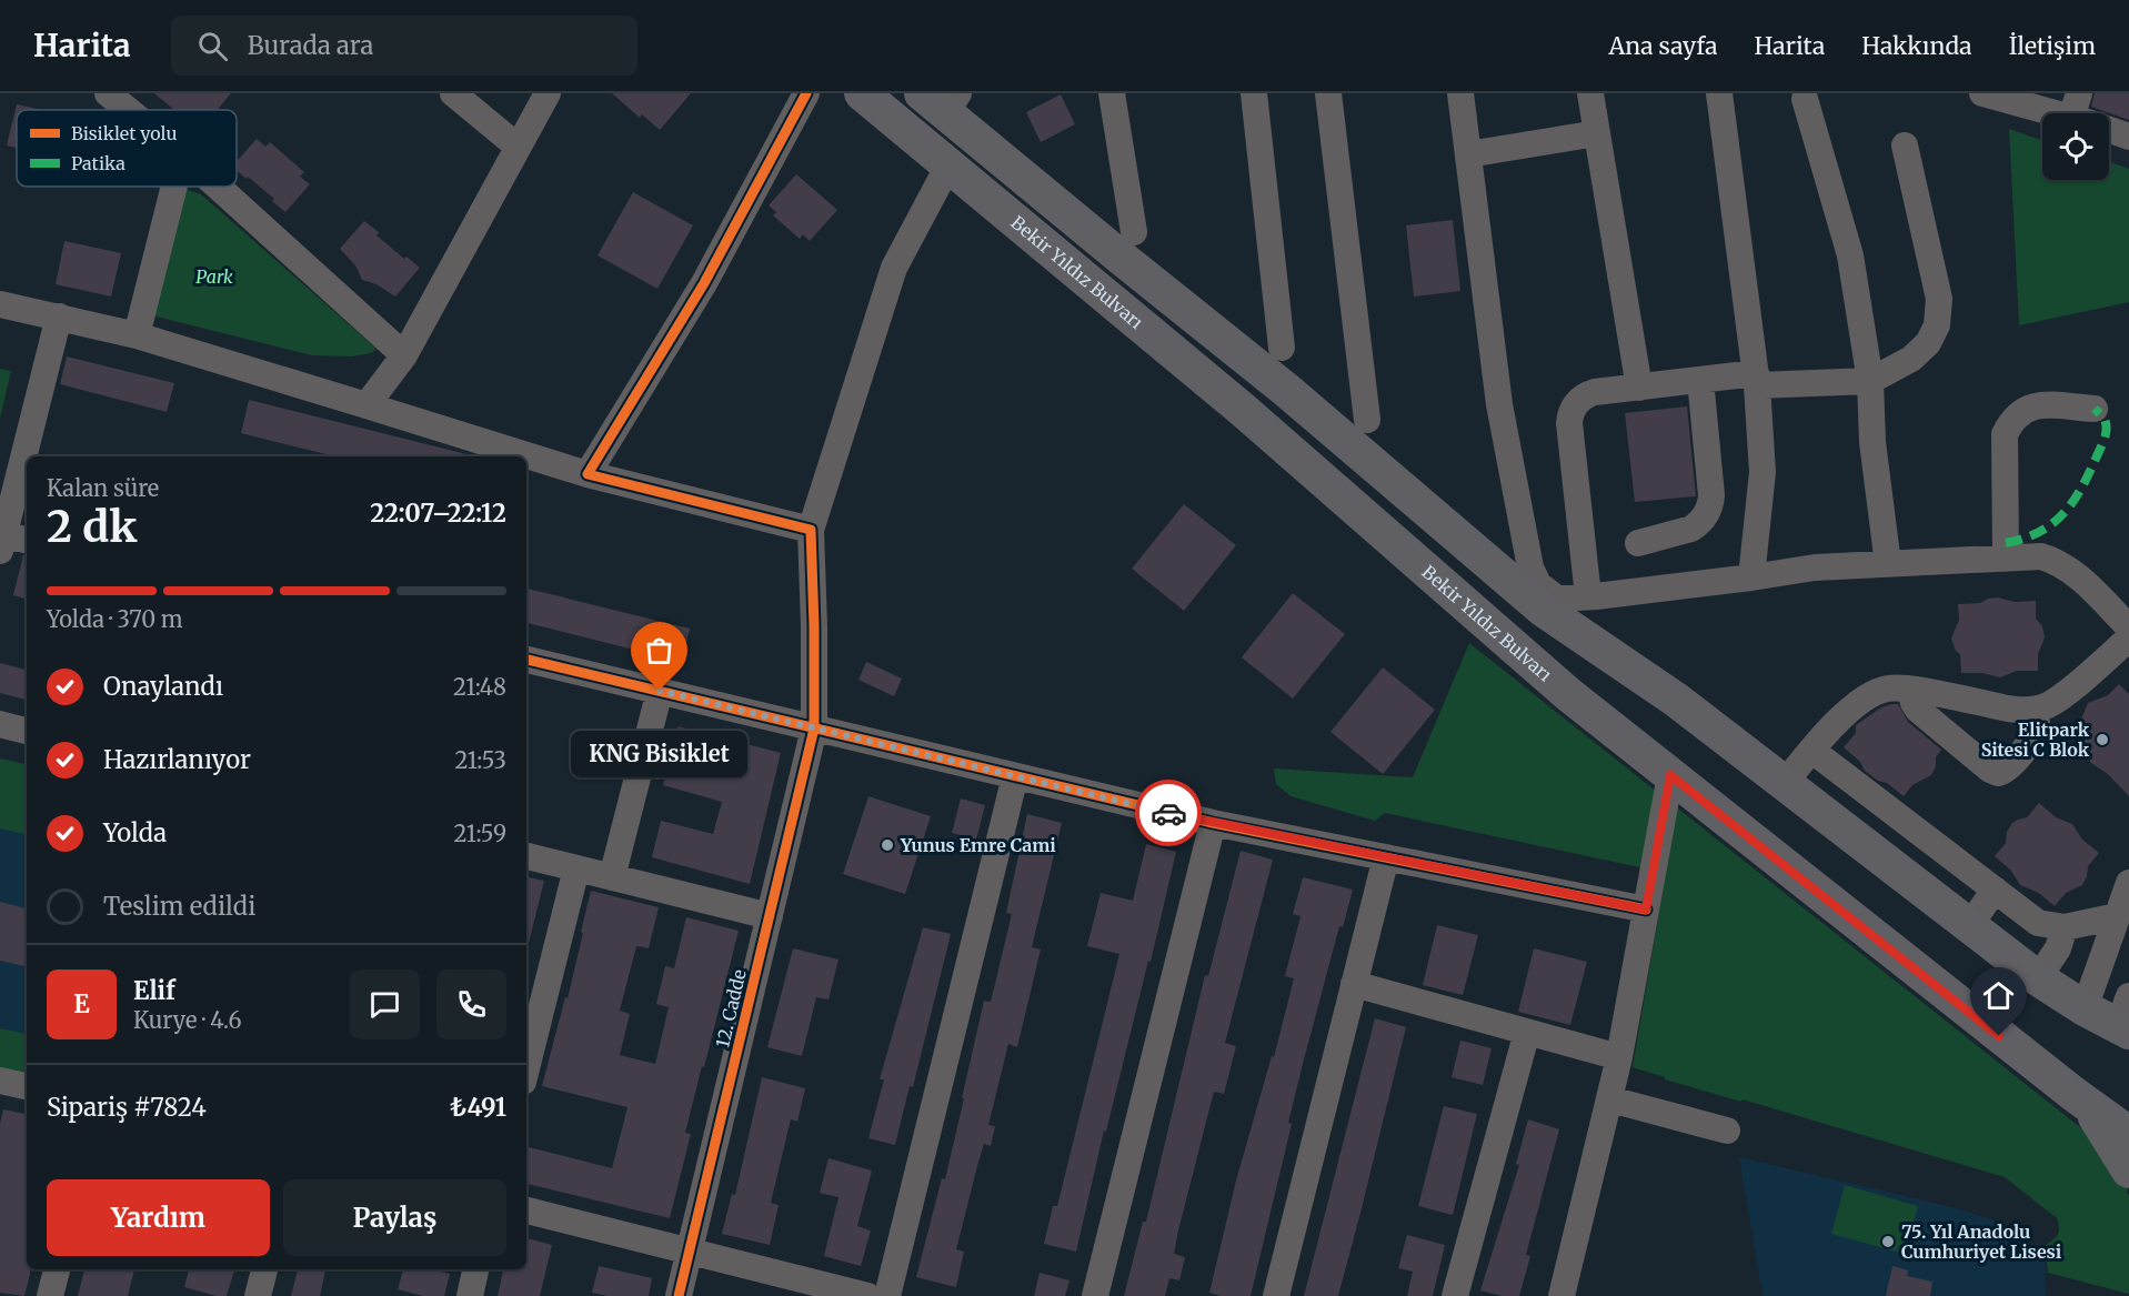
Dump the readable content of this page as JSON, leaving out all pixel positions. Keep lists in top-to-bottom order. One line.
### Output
{"streets":{"main road":["Bekir Yıldız Bulvarı"],"street":["12. Cadde"]},"crossings":[["Bekir Yıldız Bulvarı","12. Cadde"]],"parks":["Park"],"places":["KNG Bisiklet","Elitpark Sitesi C Blok","Yunus Emre Cami","75. Yıl Anadolu Cumhuriyet Lisesi"],"legend":["Bisiklet yolu","Patika"],"page":{"header":"Harita","search":"Burada ara","nav":["Ana sayfa","Harita","Hakkında","İletişim"],"heading":["2 dk","Kalan süre","22:07–22:12"],"panel":["Elif","Kurye · 4.6","Sipariş #7824","₺491"],"bar":"Yolda · 370 m","list":[["Onaylandı","21:48"],["Hazırlanıyor","21:53"],["Yolda","21:59"],"Teslim edildi"],"bubble":"KNG Bisiklet","round":"E","buttons":["Yardım","Paylaş"]}}
